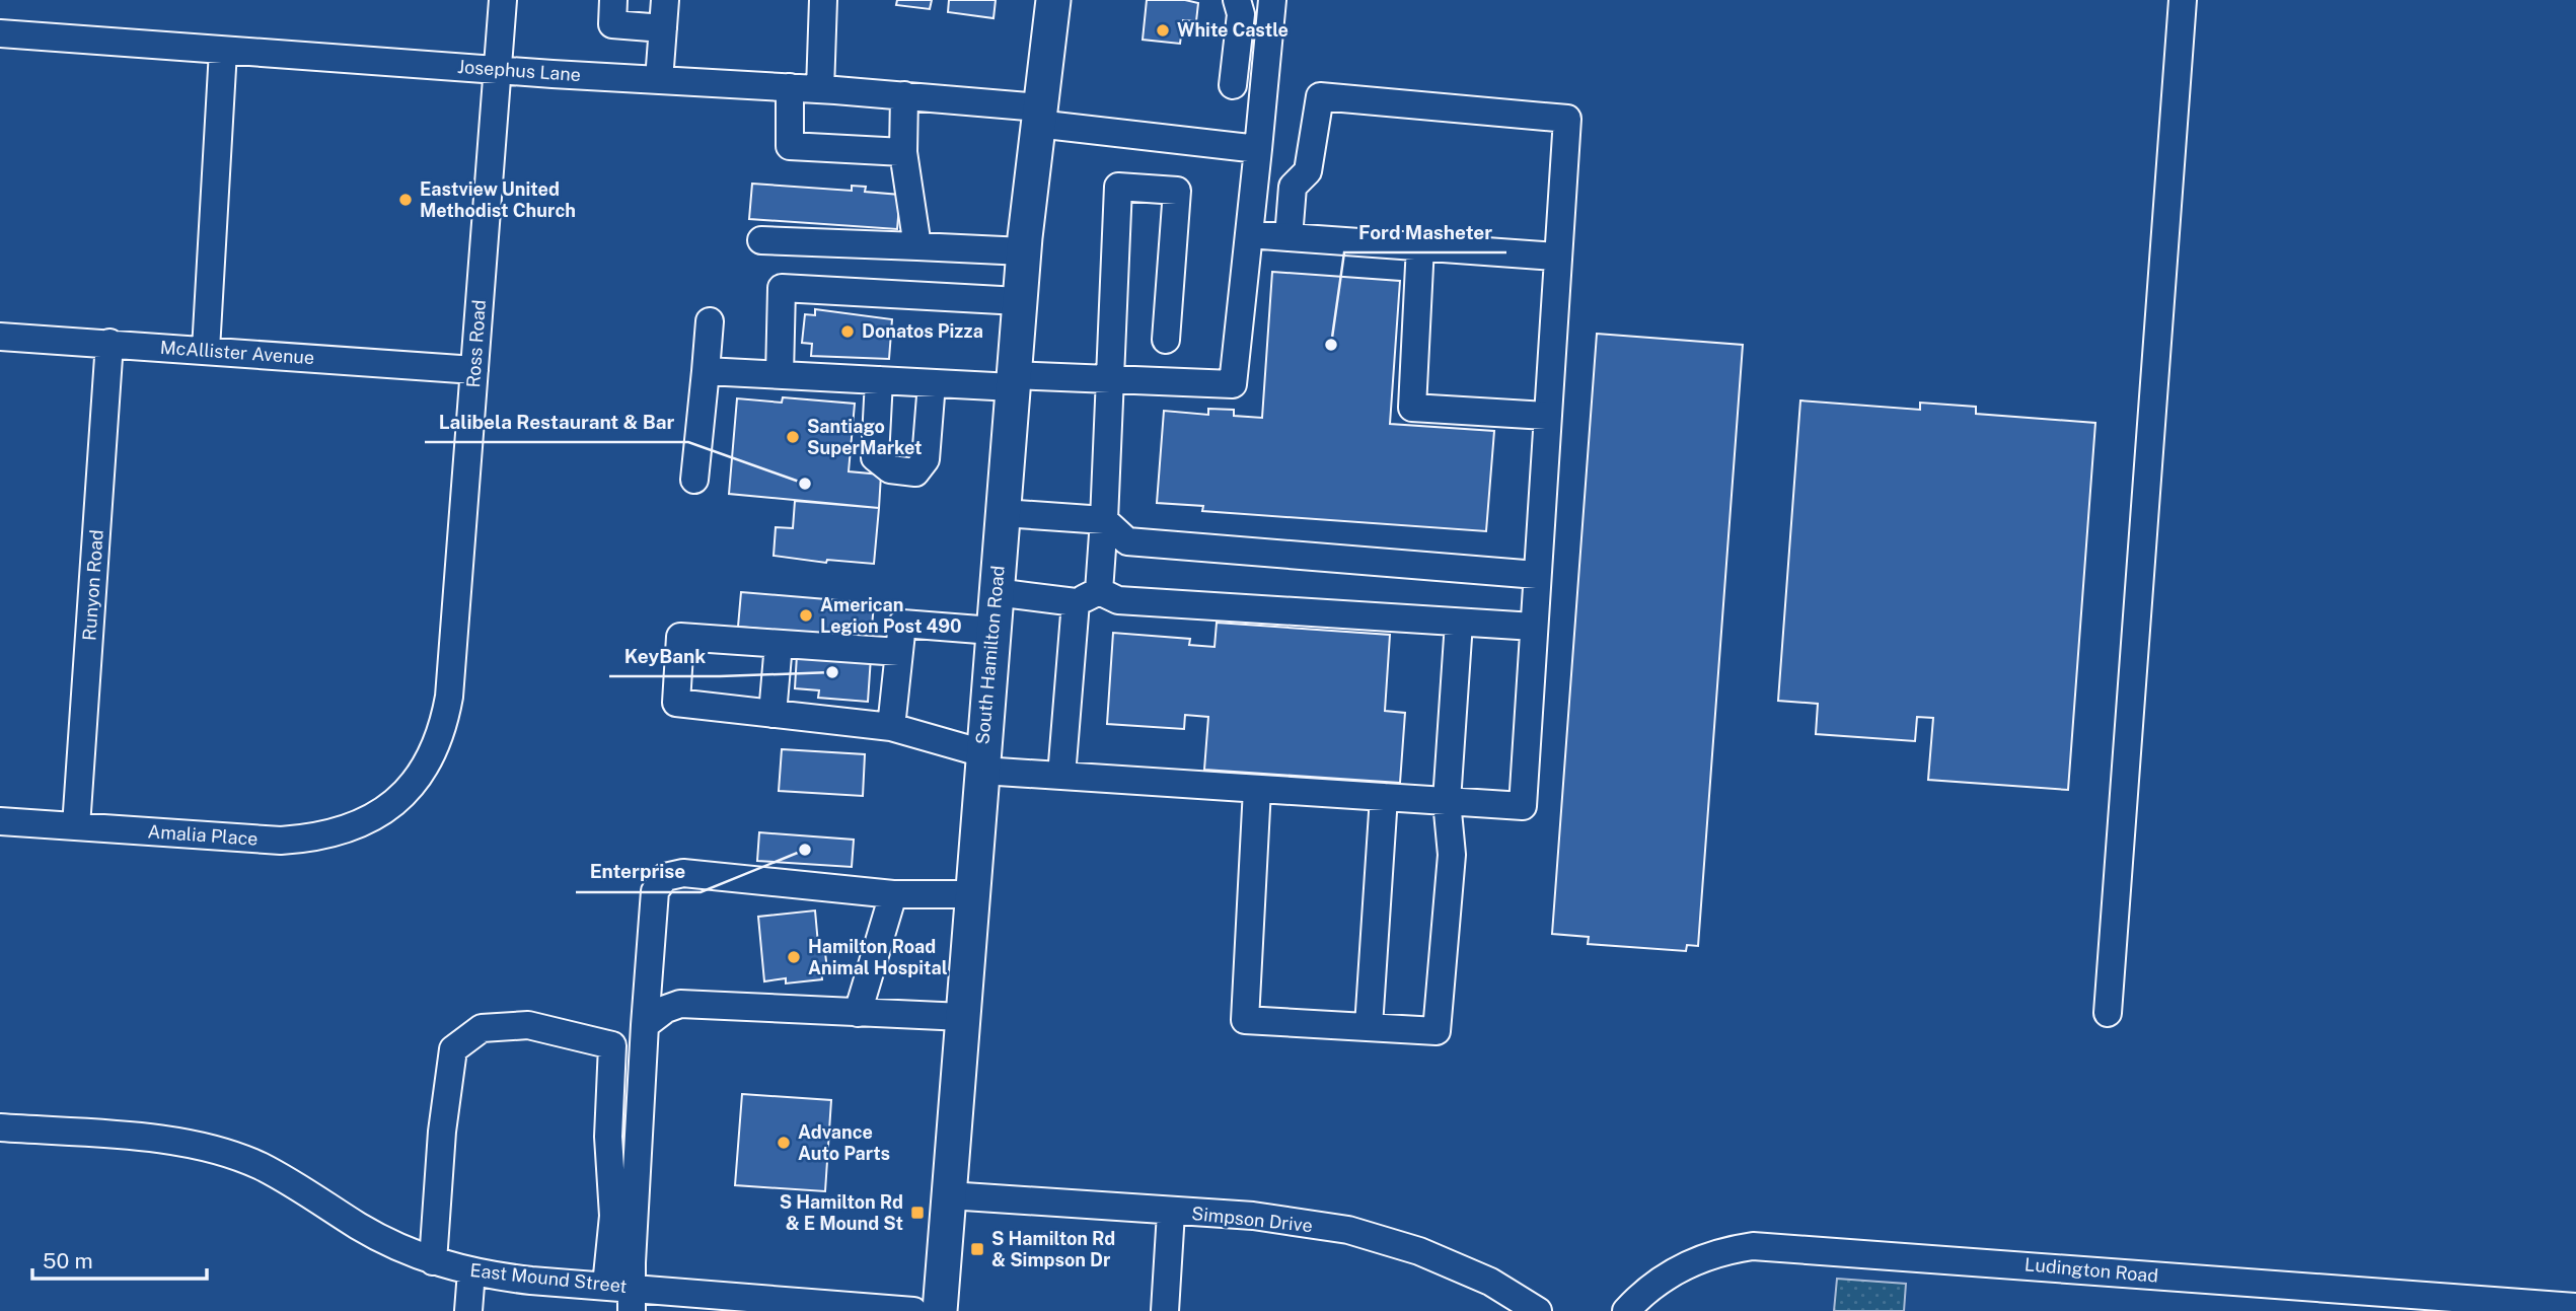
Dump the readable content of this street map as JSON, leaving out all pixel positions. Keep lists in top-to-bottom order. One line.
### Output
{"streets":{"main road":["South Hamilton Road"],"street":["Josephus Lane","Ross Road","McAllister Avenue","Runyon Road","Amalia Place","Simpson Drive","Ludington Road","East Mound Street"]},"crossings":[["Josephus Lane","Ross Road"],["Josephus Lane","South Hamilton Road"],["Ross Road","McAllister Avenue"],["Ross Road","Amalia Place"],["McAllister Avenue","Runyon Road"],["Runyon Road","Amalia Place"],["South Hamilton Road","Simpson Drive"]],"places":{"other":["White Castle","Eastview United Methodist Church","Donatos Pizza","Ford Masheter","Santiago SuperMarket","Lalibela Restaurant & Bar","American Legion Post 490","KeyBank","Enterprise","Hamilton Road Animal Hospital","Advance Auto Parts"],"transit":["S Hamilton Rd & E Mound St","S Hamilton Rd & Simpson Dr"]},"scale_bar":"50 m"}
